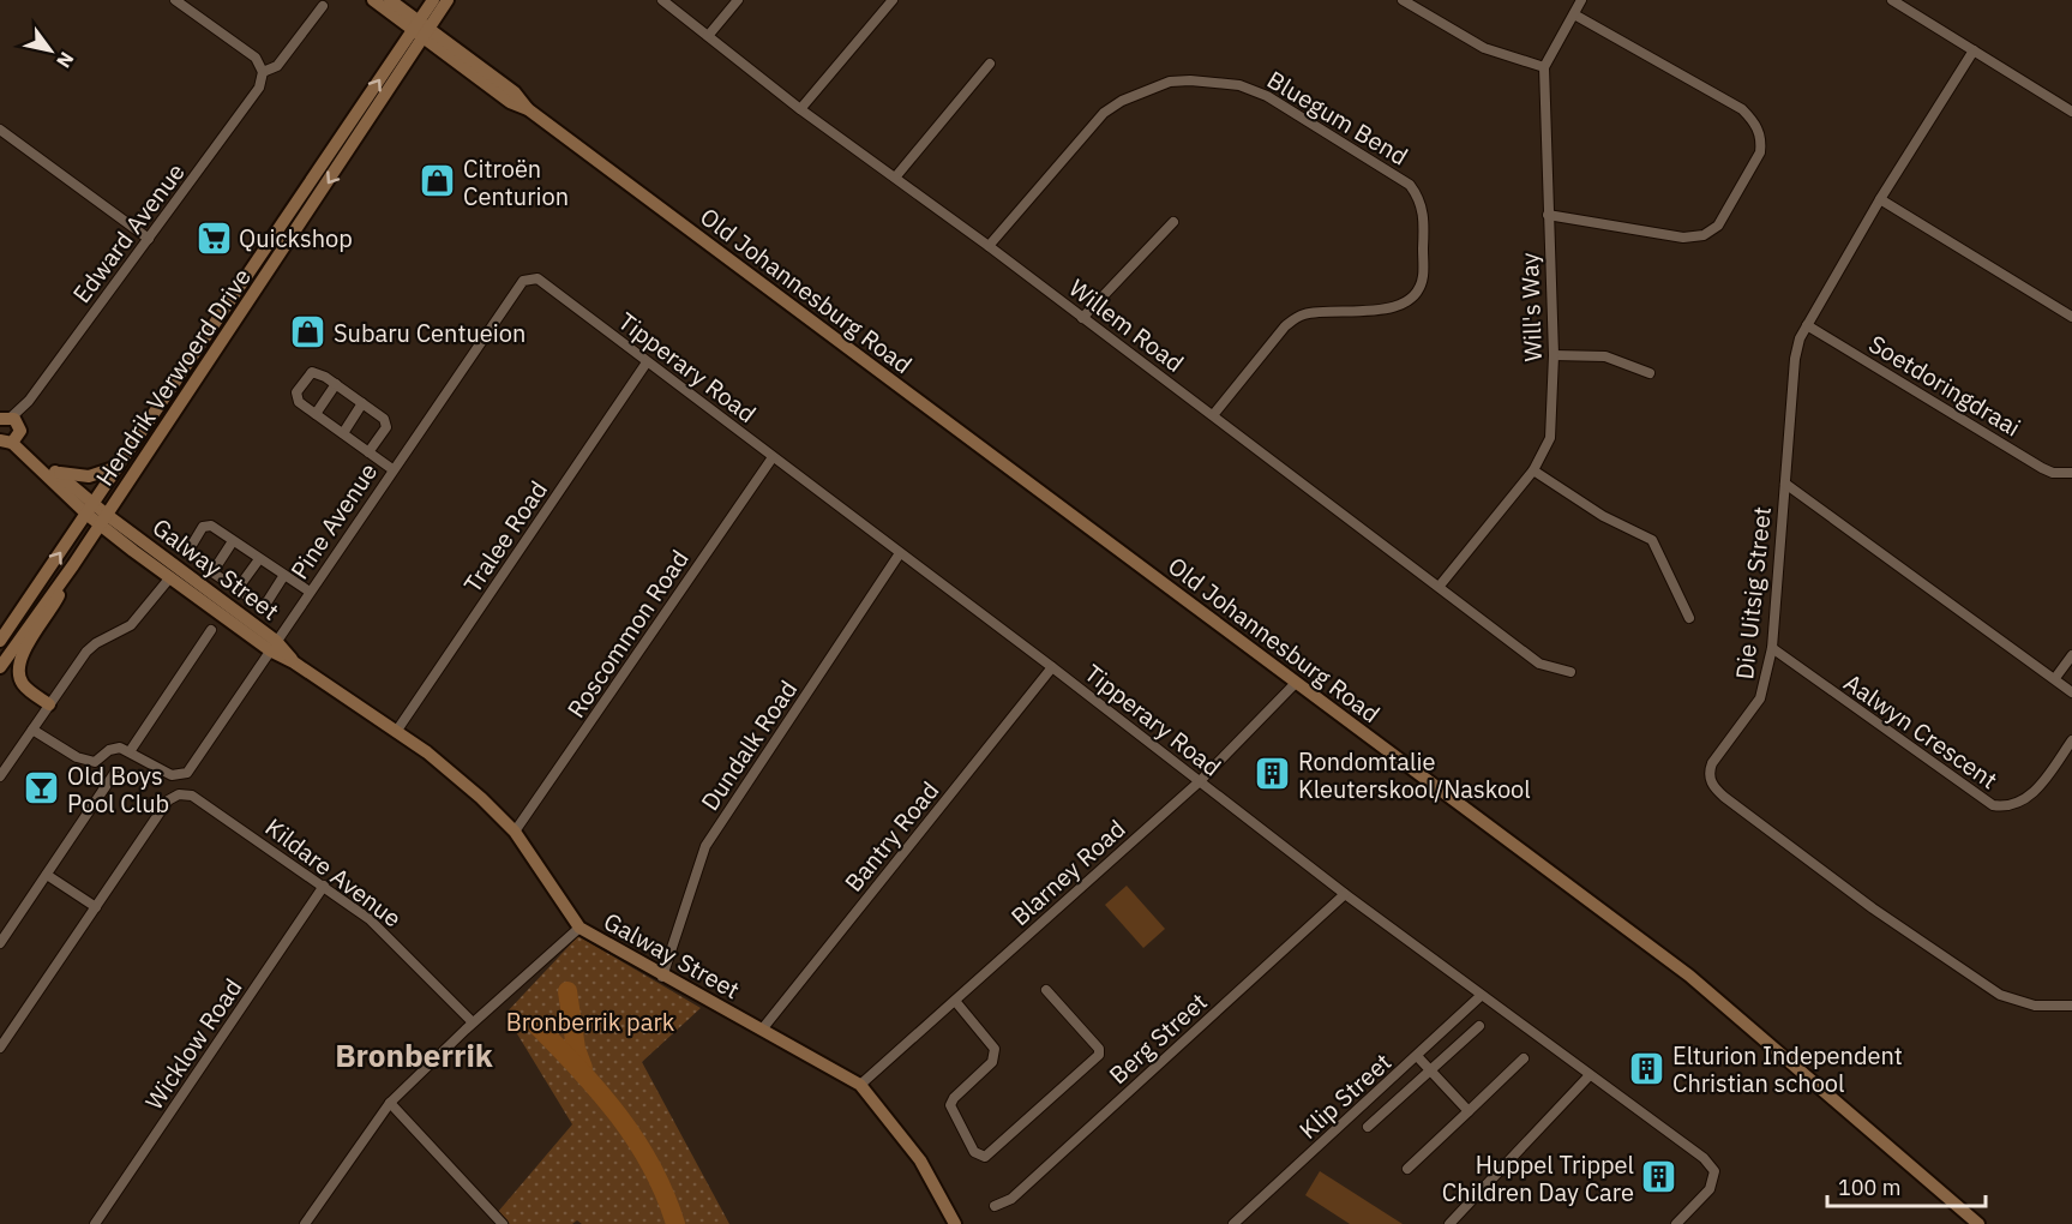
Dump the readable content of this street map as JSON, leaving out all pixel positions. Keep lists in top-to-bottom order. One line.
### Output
{"streets":{"main road":["Old Johannesburg Road","Hendrik Verwoerd Drive","Galway Street"],"street":["Bluegum Bend","Edward Avenue","Will's Way","Willem Road","Tipperary Road","Soetdoringdraai","Pine Avenue","Tralee Road","Die Uitsig Street","Roscommon Road","Aalwyn Crescent","Dundalk Road","Bantry Road","Kildare Avenue","Blarney Road","Berg Street","Wicklow Road","Klip Street"]},"crossings":[["Bluegum Bend","Willem Road"],["Old Johannesburg Road","Hendrik Verwoerd Drive"],["Old Johannesburg Road","Blarney Road"],["Will's Way","Willem Road"],["Tipperary Road","Pine Avenue"],["Tipperary Road","Tralee Road"],["Tipperary Road","Roscommon Road"],["Tipperary Road","Dundalk Road"],["Tipperary Road","Bantry Road"],["Tipperary Road","Blarney Road"],["Tipperary Road","Berg Street"],["Tipperary Road","Klip Street"],["Hendrik Verwoerd Drive","Galway Street"],["Soetdoringdraai","Die Uitsig Street"],["Pine Avenue","Galway Street"],["Tralee Road","Galway Street"],["Galway Street","Roscommon Road"],["Galway Street","Dundalk Road"],["Galway Street","Bantry Road"],["Galway Street","Blarney Road"],["Die Uitsig Street","Aalwyn Crescent"],["Kildare Avenue","Wicklow Road"]],"districts":["Bronberrik"],"parks":["Bronberrik park"],"places":{"shop":["Citroën Centurion","Subaru Centueion"],"supermarket":["Quickshop"],"building":["Rondomtalie Kleuterskool/Naskool","Elturion Independent Christian school","Huppel Trippel Children Day Care"],"bar":["Old Boys Pool Club"]},"scale_bar":"100 m","north":"bottom right"}
